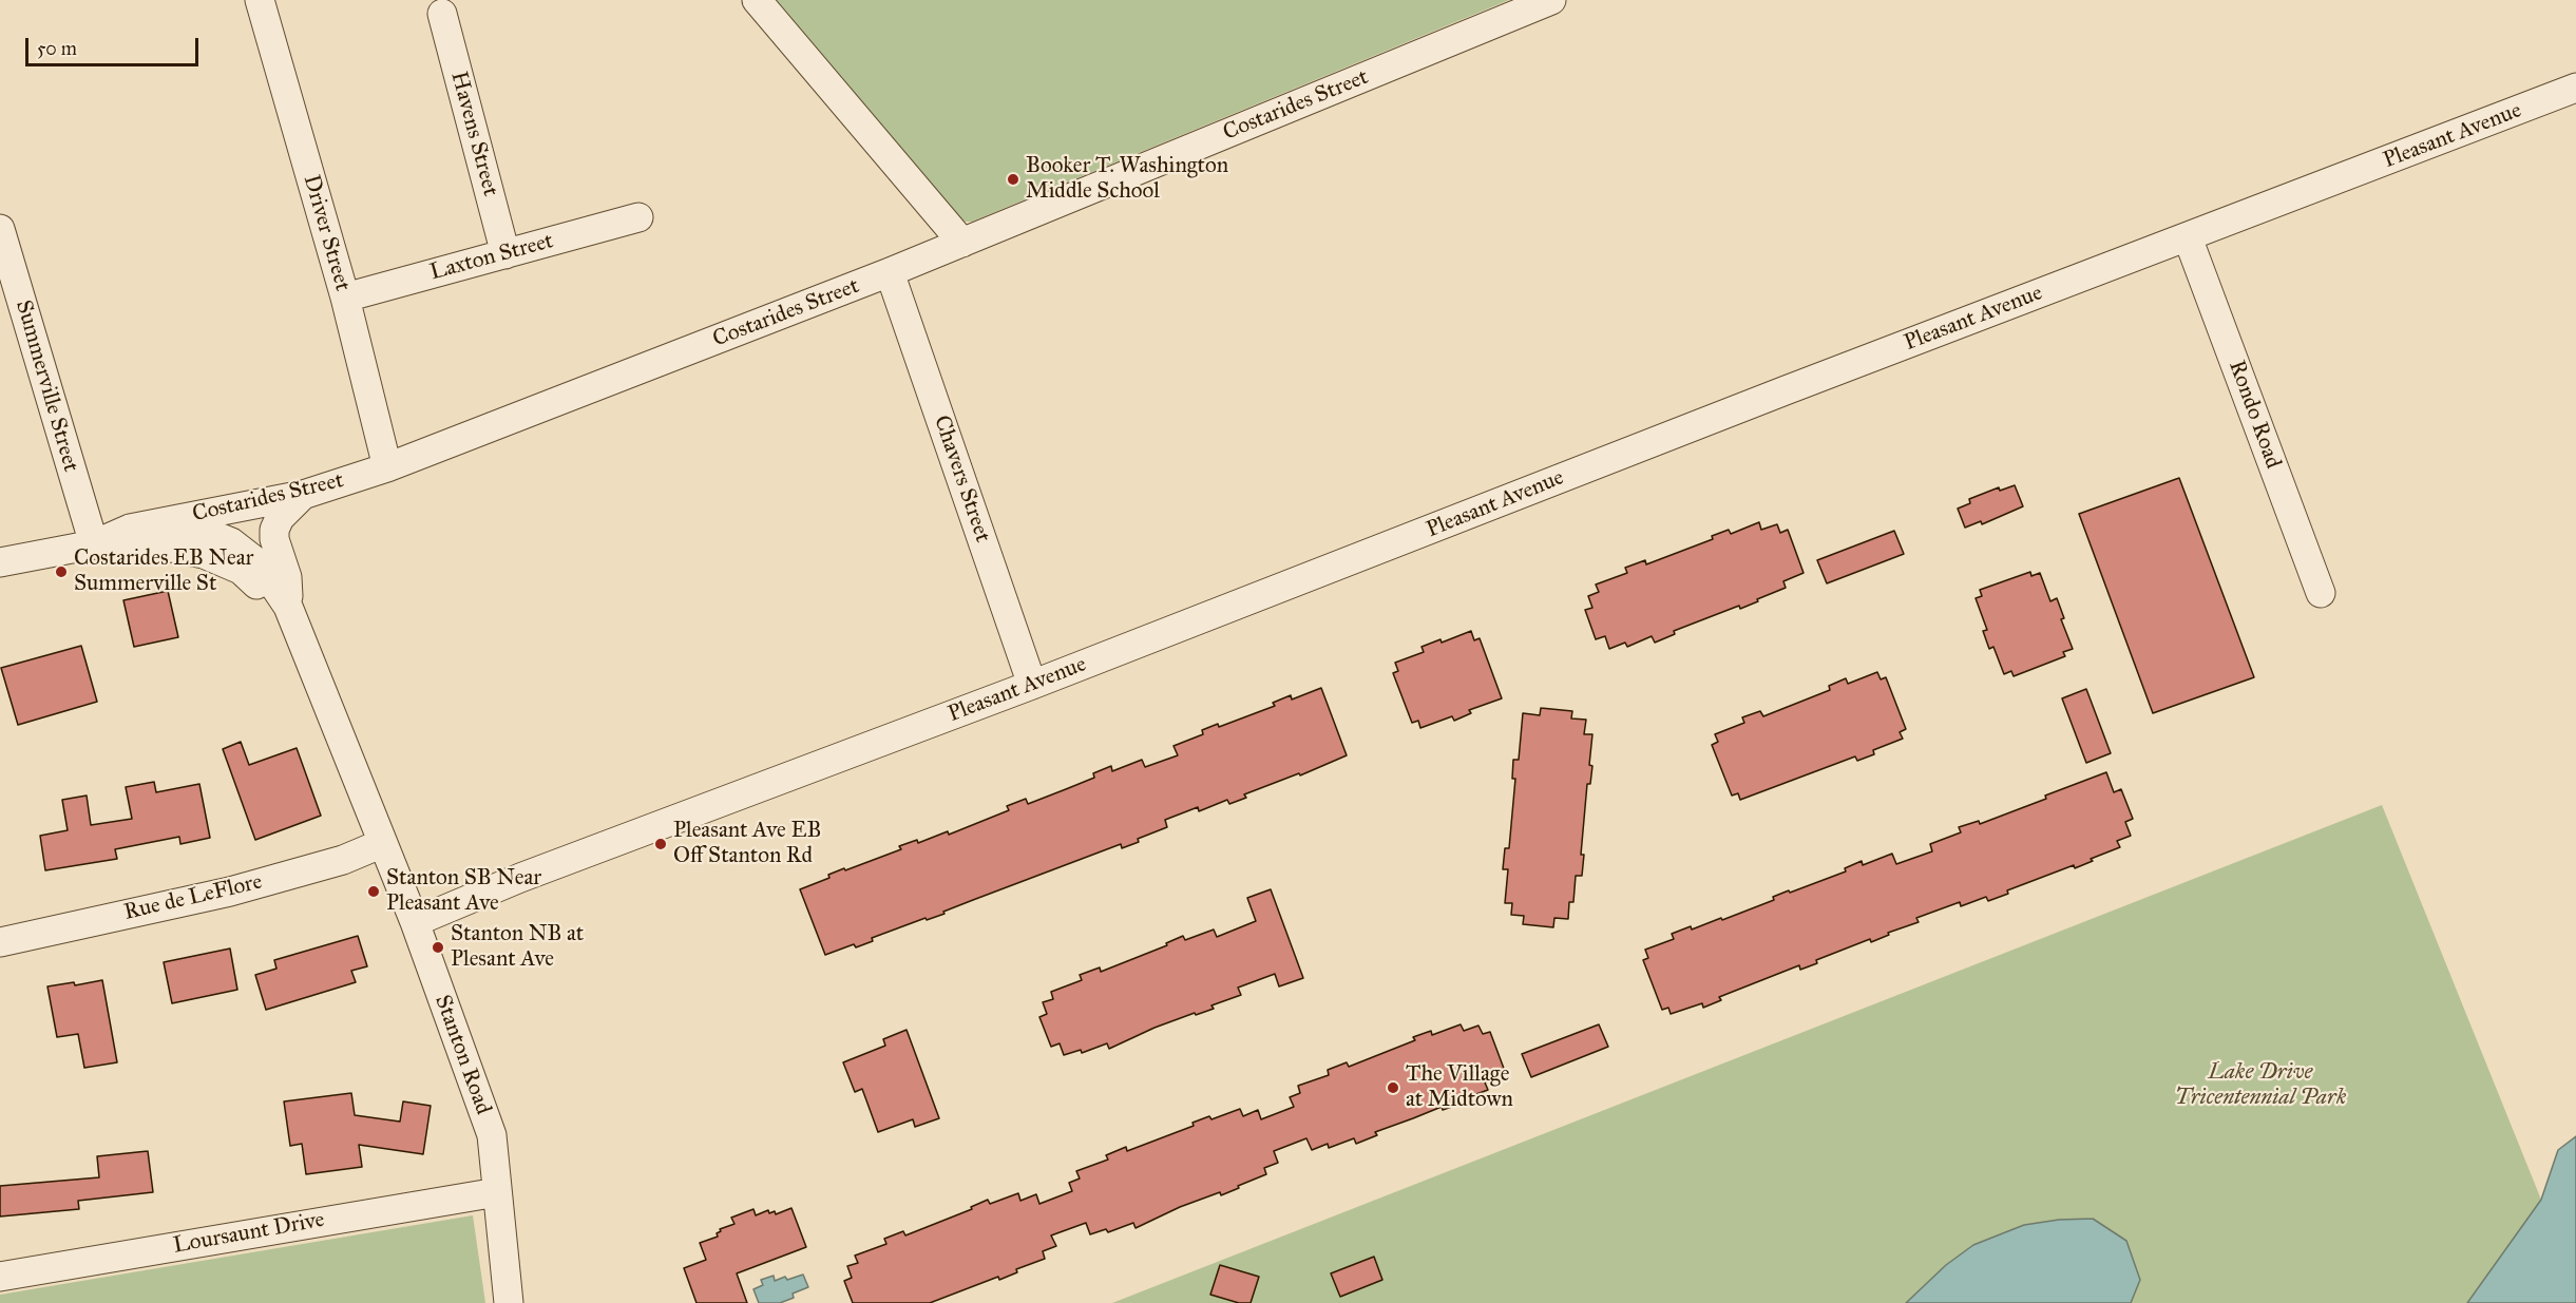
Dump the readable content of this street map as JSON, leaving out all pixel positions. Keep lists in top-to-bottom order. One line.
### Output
{"streets":{"street":["Costarides Street","Havens Street","Pleasant Avenue","Driver Street","Laxton Street","Summerville Street","Rondo Road","Chavers Street","Rue de LeFlore","Stanton Road","Loursaunt Drive"]},"crossings":[["Costarides Street","Driver Street"],["Costarides Street","Summerville Street"],["Costarides Street","Chavers Street"],["Costarides Street","Stanton Road"],["Havens Street","Laxton Street"],["Pleasant Avenue","Rondo Road"],["Pleasant Avenue","Chavers Street"],["Pleasant Avenue","Stanton Road"],["Driver Street","Laxton Street"],["Rue de LeFlore","Stanton Road"],["Stanton Road","Loursaunt Drive"]],"parks":["Lake Drive Tricentennial Park"],"places":["Booker T. Washington Middle School","Costarides EB Near Summerville St","Pleasant Ave EB Off Stanton Rd","Stanton SB Near Pleasant Ave","Stanton NB at Plesant Ave","The Village at Midtown"],"scale_bar":"50 m"}
